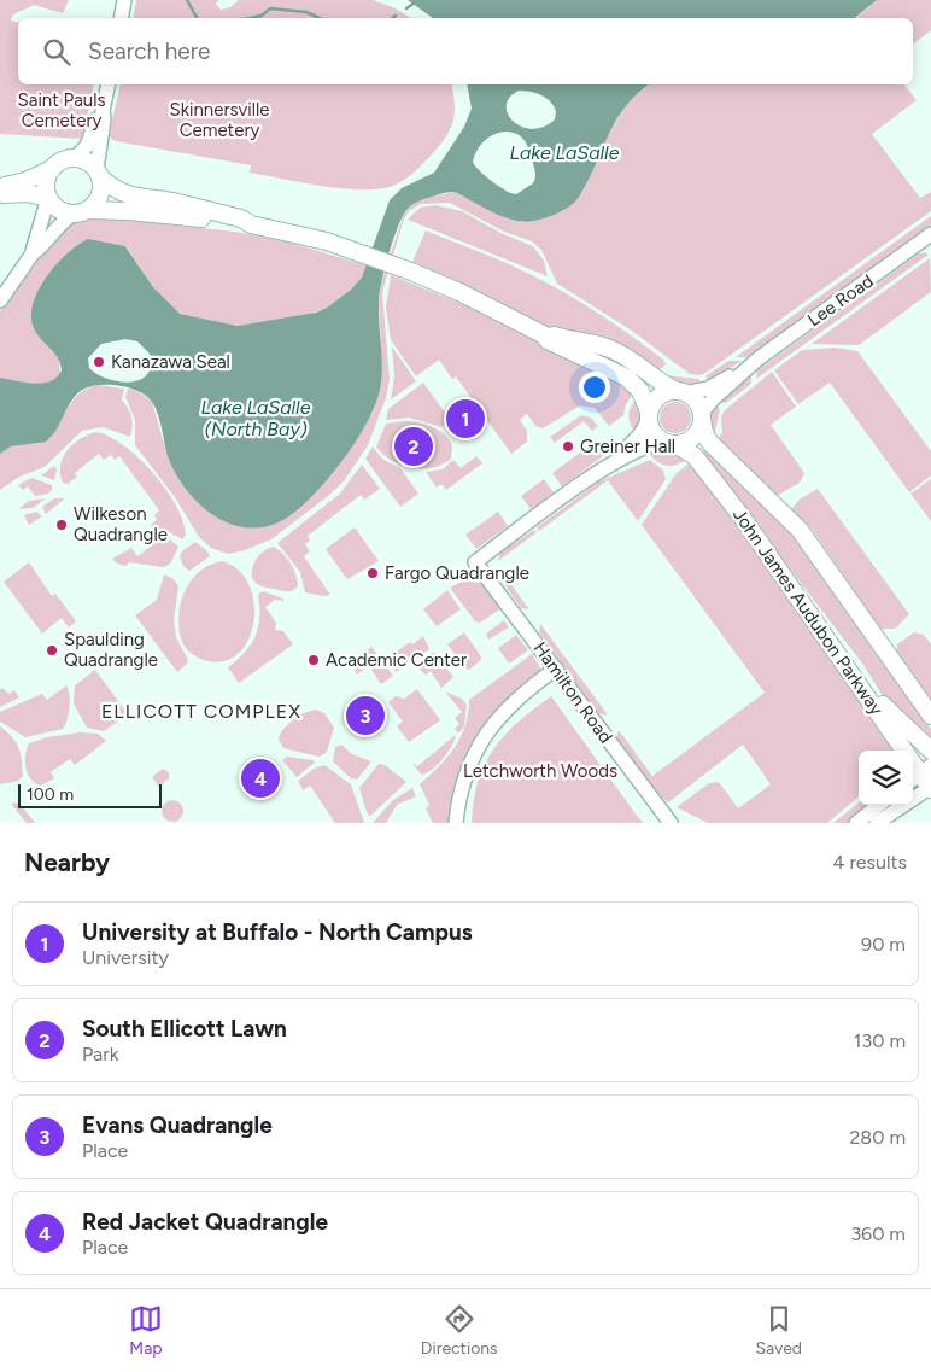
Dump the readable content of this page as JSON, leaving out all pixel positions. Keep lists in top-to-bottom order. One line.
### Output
{"streets":{"main road":["John James Audubon Parkway"],"street":["Lee Road","Hamilton Road"]},"crossings":[["Lee Road","John James Audubon Parkway"]],"districts":["ELLICOTT COMPLEX"],"water":["Lake LaSalle","Lake LaSalle (North Bay)"],"parks":["Saint Pauls Cemetery","Skinnersville Cemetery","Letchworth Woods"],"places":["Kanazawa Seal","Greiner Hall","Wilkeson Quadrangle","Fargo Quadrangle","Spaulding Quadrangle","Academic Center"],"scale_bar":"100 m","page":{"search":"Search here","pins":["1","2","3","4"],"scale":"100 m","heading":["Nearby","4 results"],"list":[{"mark":"1","name":"University at Buffalo - North Campus","note":"University","value":"90 m"},{"mark":"2","name":"South Ellicott Lawn","note":"Park","value":"130 m"},{"mark":"3","name":"Evans Quadrangle","note":"Place","value":"280 m"},{"mark":"4","name":"Red Jacket Quadrangle","note":"Place","value":"360 m"}],"nav":["Map","Directions","Saved"]}}
